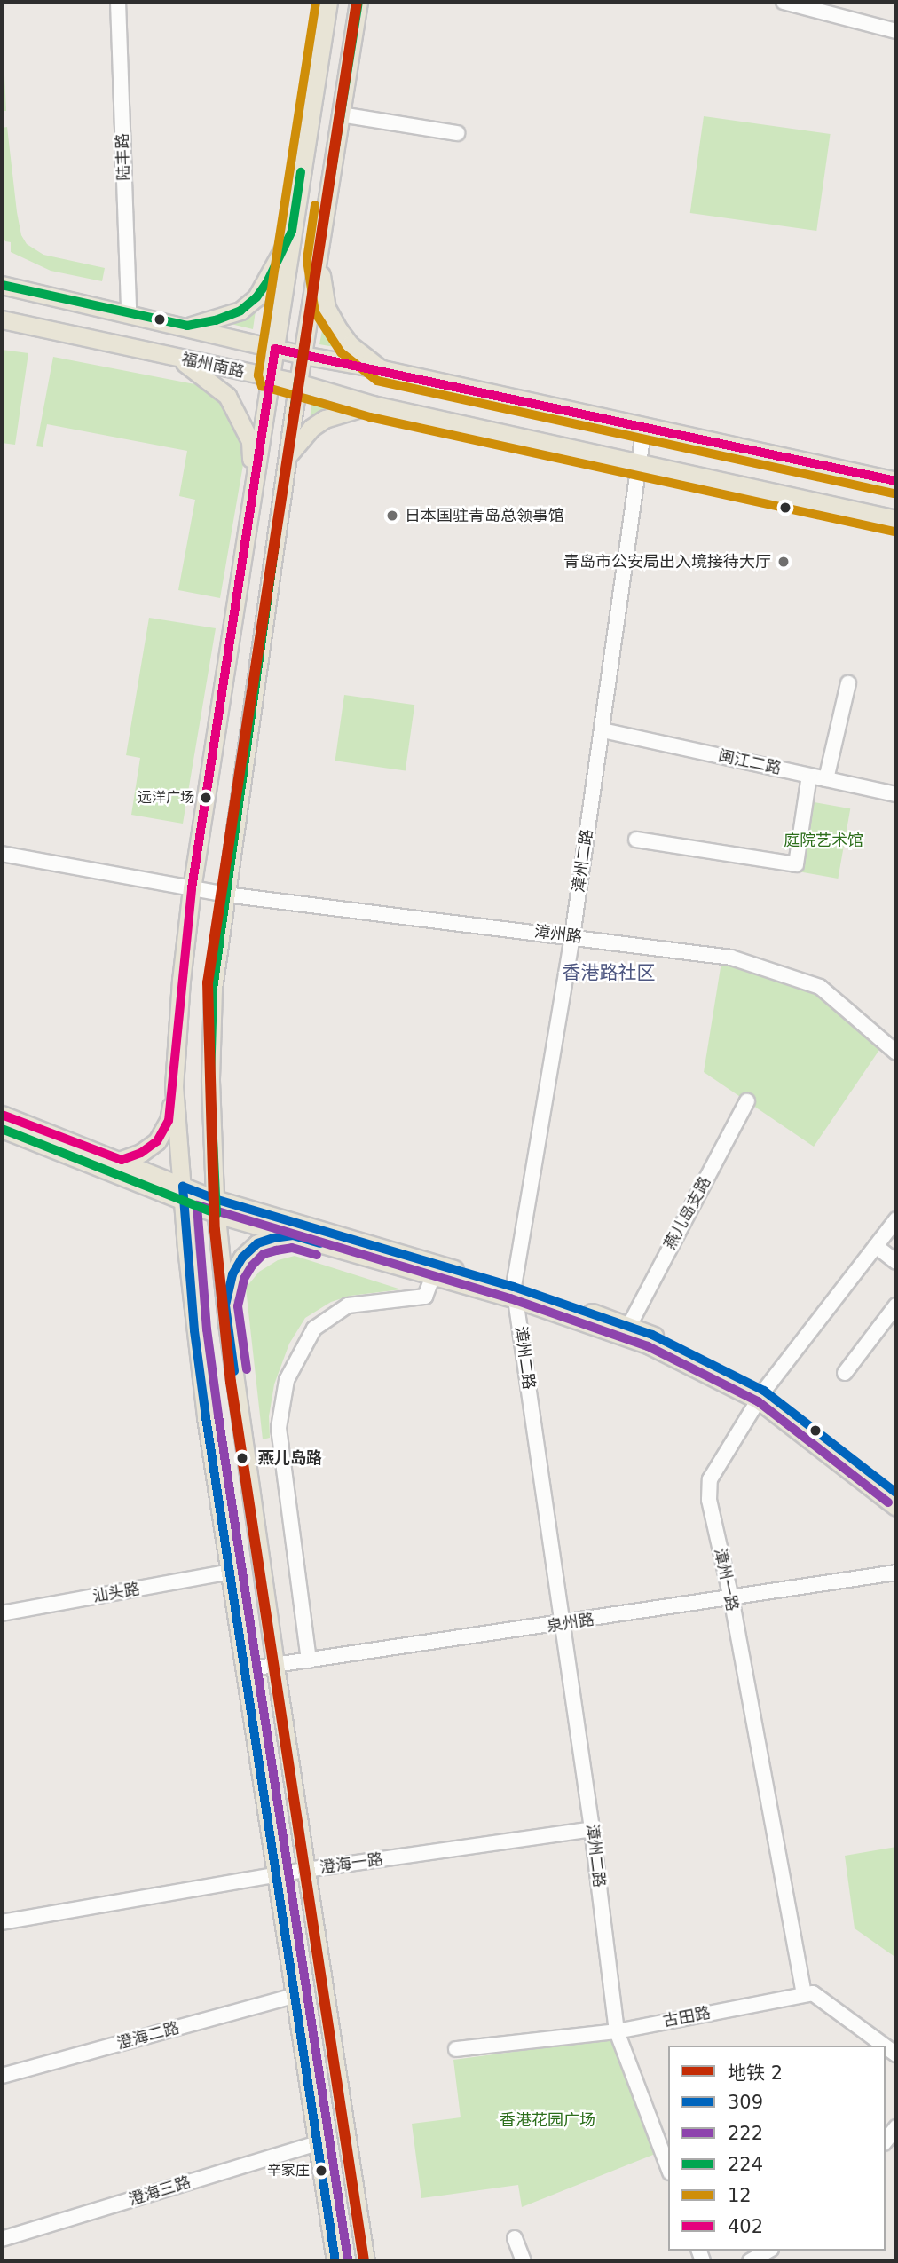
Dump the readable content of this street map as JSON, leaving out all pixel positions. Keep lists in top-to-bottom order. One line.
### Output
{"streets":{"main road":["福州南路"],"street":["陆丰路","闽江二路","漳州二路","漳州路","燕儿岛支路","漳州一路","汕头路","泉州路","澄海一路","古田路","澄海二路","澄海三路"]},"crossings":[["陆丰路","福州南路"],["福州南路","漳州二路"],["闽江二路","漳州二路"],["漳州二路","漳州路"],["漳州二路","泉州路"],["漳州二路","澄海一路"],["漳州二路","古田路"],["漳州一路","泉州路"],["漳州一路","古田路"]],"districts":["香港路社区"],"parks":["庭院艺术馆","香港花园广场"],"places":["日本国驻青岛总领事馆","青岛市公安局出入境接待大厅","远洋广场","燕儿岛路","辛家庄"],"lines":["metro line 2","transit line 224","transit line 12","transit line 402","transit line 309","transit line 222"],"legend":["地铁 2","309","222","224","12","402"]}
